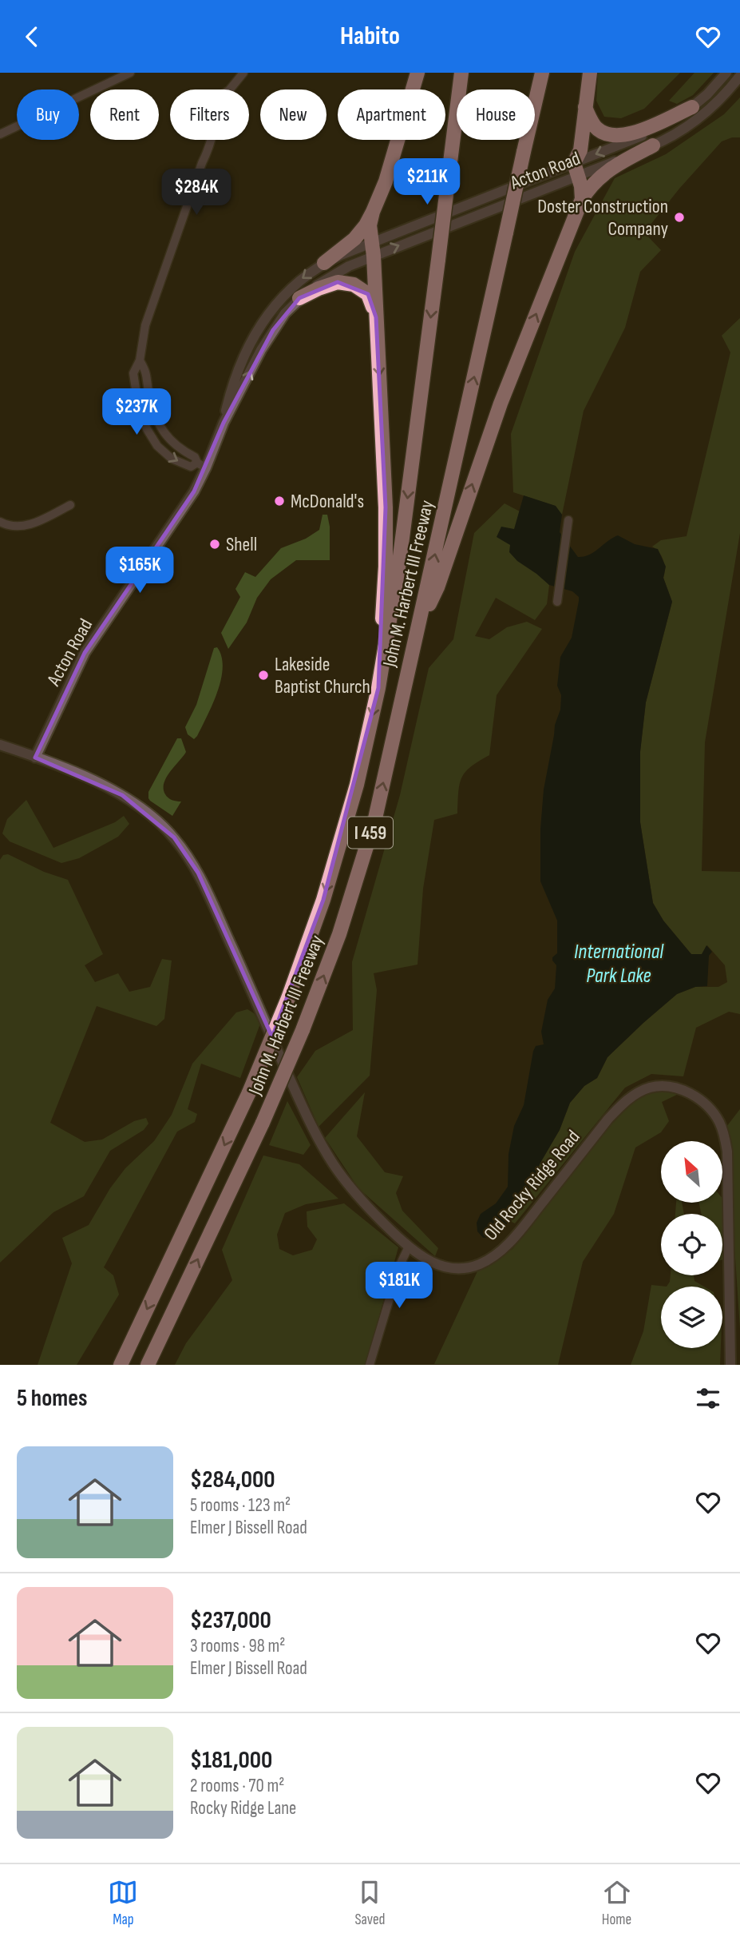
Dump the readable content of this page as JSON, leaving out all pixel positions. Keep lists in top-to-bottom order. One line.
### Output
{"streets":{"highway":["John M. Harbert III Freeway","I 459"],"street":["Acton Road","Old Rocky Ridge Road"]},"crossings":[["Acton Road","Old Rocky Ridge Road"]],"water":["International Park Lake"],"places":["Doster Construction Company","McDonald's","Shell","Lakeside Baptist Church"],"north":"top left","page":{"header":"Habito","chip":["Buy","Rent","Filters","New","Apartment","House"],"price":["$211K","$284K","$237K","$165K","$181K"],"heading":"5 homes","list":[{"name":"$284,000","note":"5 rooms · 123 m² · Elmer J Bissell Road"},{"name":"$237,000","note":"3 rooms · 98 m² · Elmer J Bissell Road"},{"name":"$181,000","note":"2 rooms · 70 m² · Rocky Ridge Lane"}],"tabs":["Map","Saved","Home"]}}
